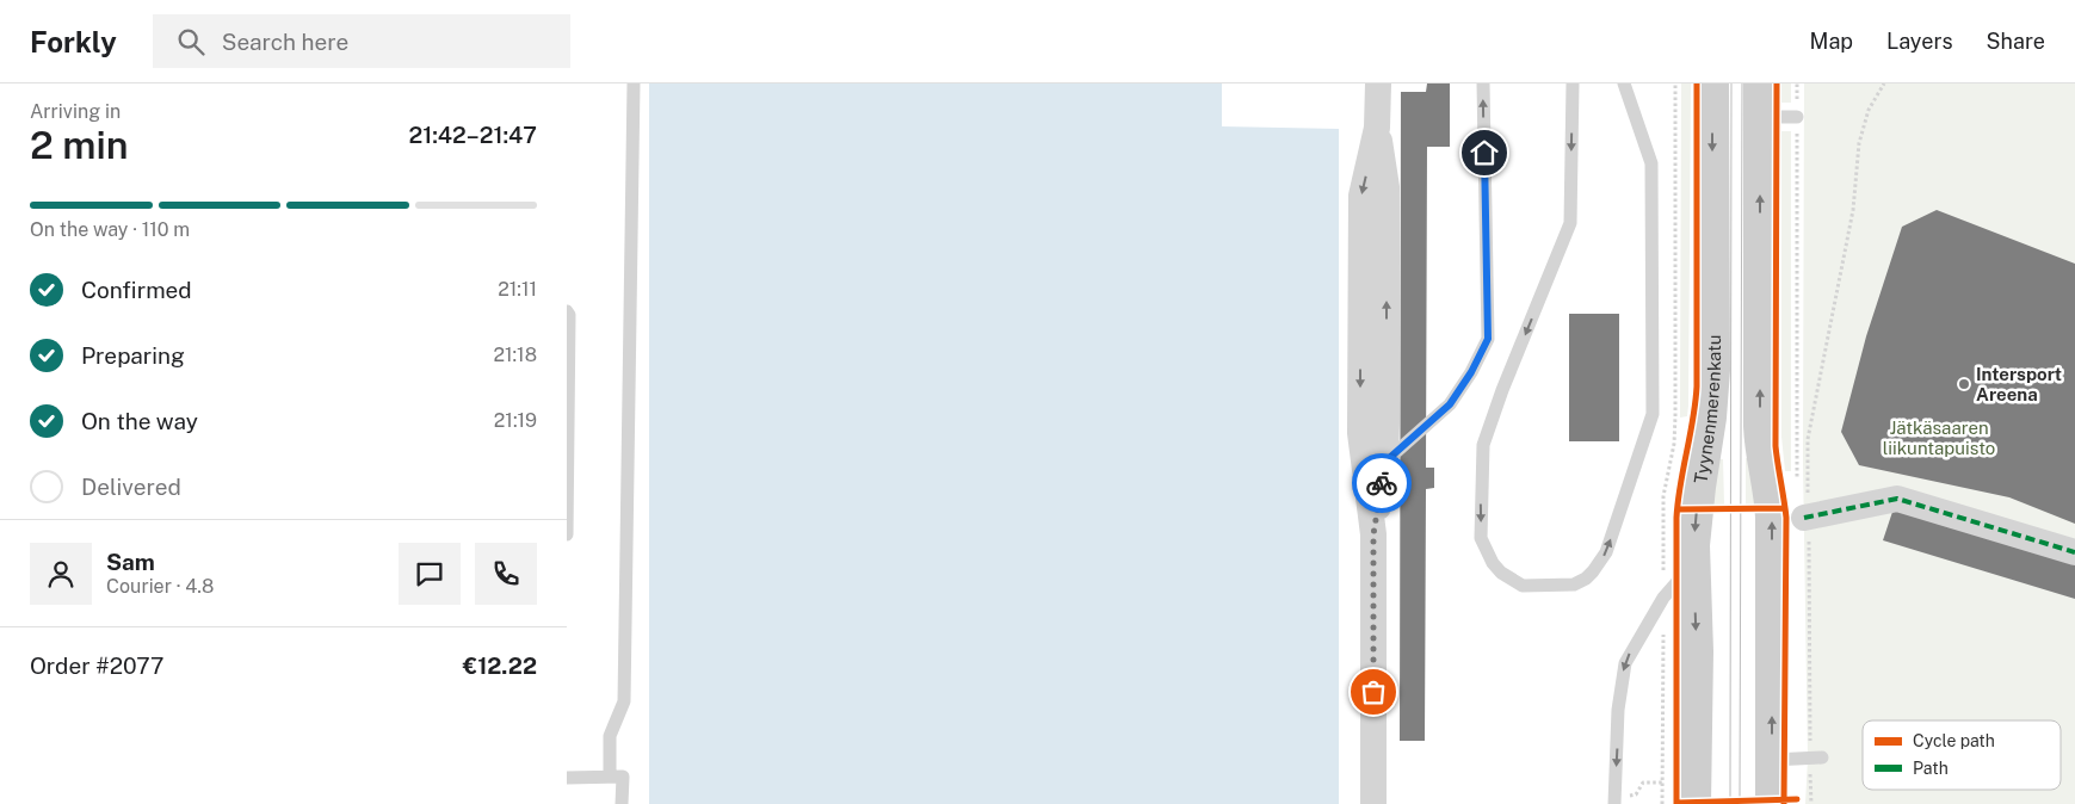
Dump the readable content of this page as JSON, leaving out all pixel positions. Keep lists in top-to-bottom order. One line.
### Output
{"streets":{"main road":["Tyynenmerenkatu"]},"parks":["Jätkäsaaren liikuntapuisto"],"places":["Intersport Areena"],"legend":["Cycle path","Path"],"page":{"header":"Forkly","search":"Search here","nav":["Map","Layers","Share"],"heading":["2 min","Arriving in","21:42–21:47"],"panel":["Sam","Courier · 4.8","Order #2077","€12.22"],"bar":"On the way · 110 m","list":[["Confirmed","21:11"],["Preparing","21:18"],["On the way","21:19"],"Delivered"]}}
